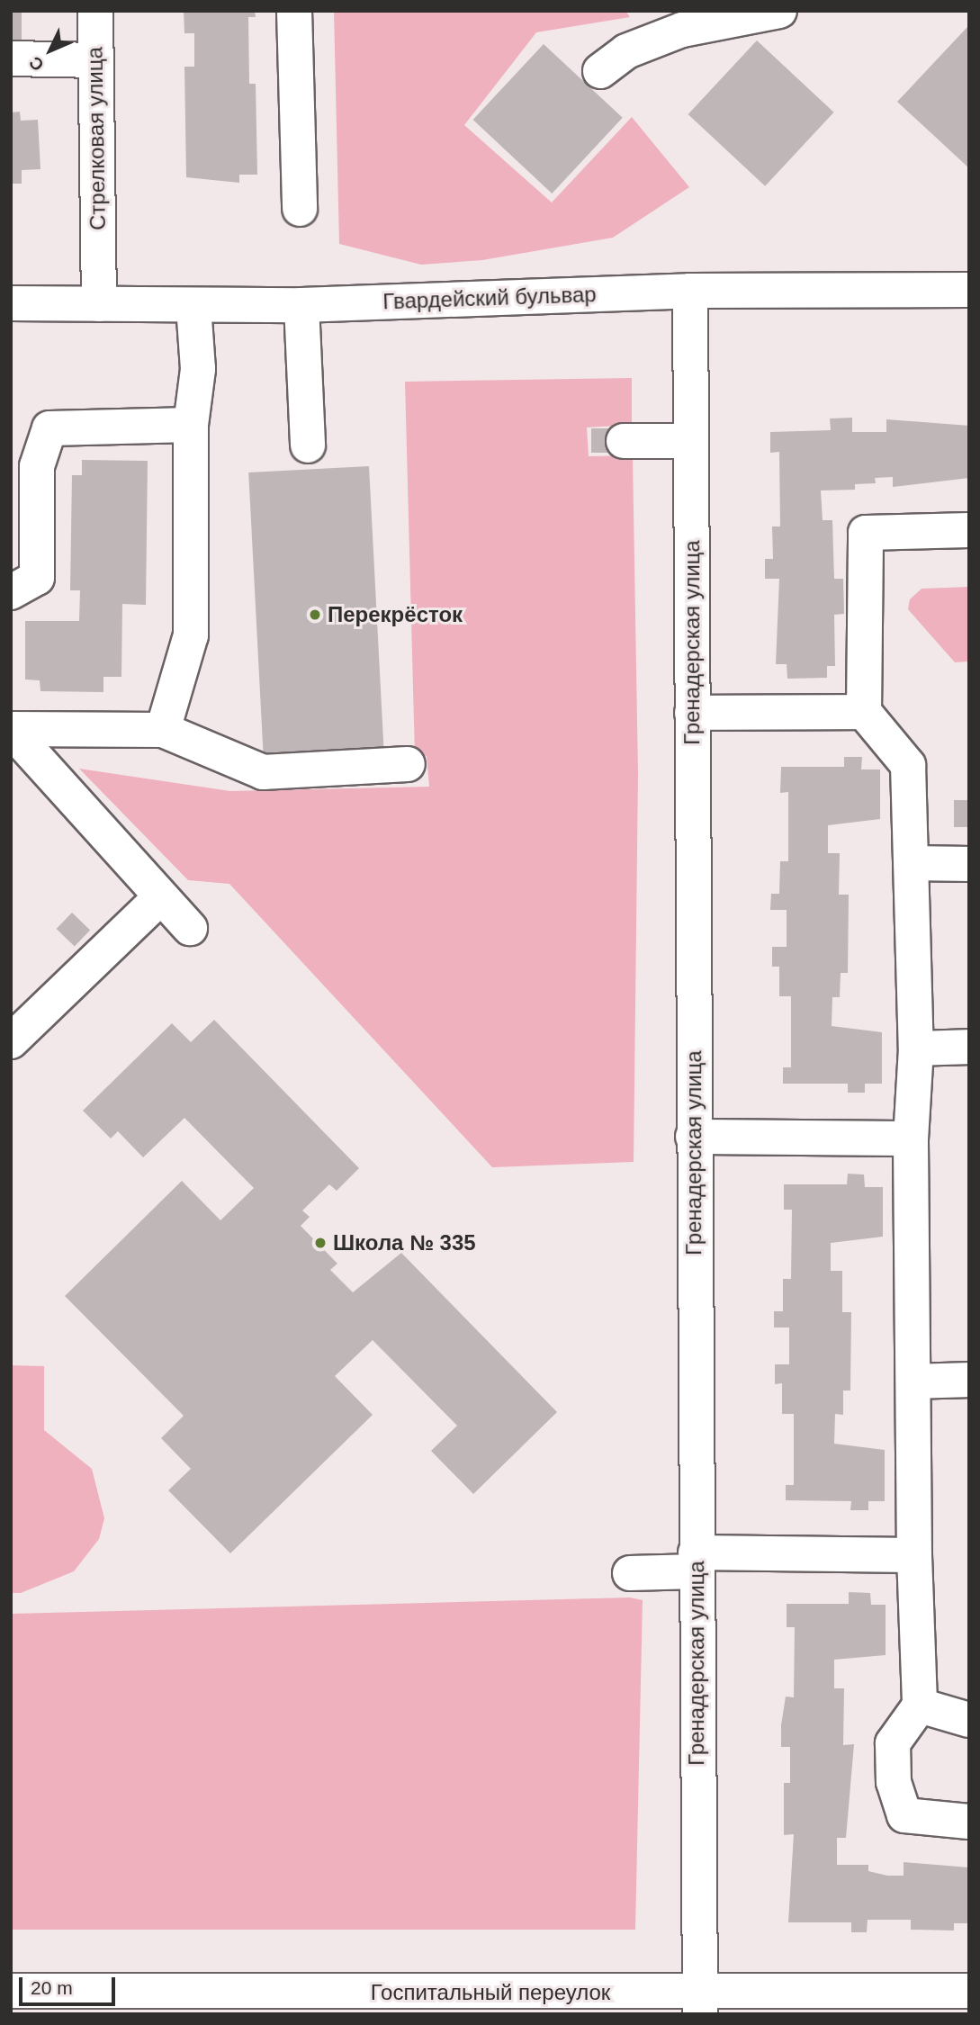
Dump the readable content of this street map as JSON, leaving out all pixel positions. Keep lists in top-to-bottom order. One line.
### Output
{"streets":{"street":["Стрелковая улица","Гвардейский бульвар","Гренадерская улица","Госпитальный переулок"]},"crossings":[["Стрелковая улица","Гвардейский бульвар"],["Гвардейский бульвар","Гренадерская улица"],["Гренадерская улица","Госпитальный переулок"]],"places":["Перекрёсток","Школа № 335"],"scale_bar":"20 m","north":"bottom left"}
